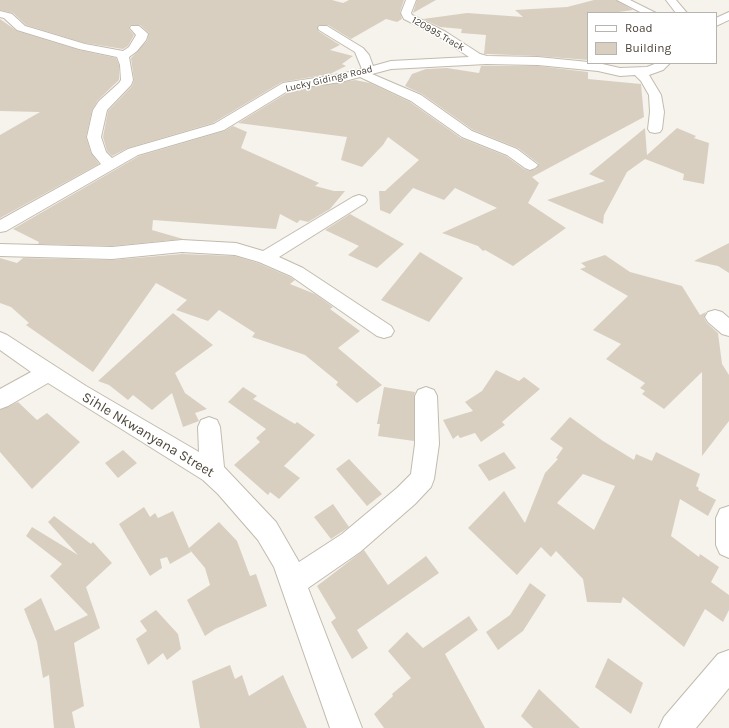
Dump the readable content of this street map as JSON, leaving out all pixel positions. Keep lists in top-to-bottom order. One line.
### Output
{"streets":{"street":["120995 Track","Lucky Gidinga Road","Sihle Nkwanyana Street"]},"crossings":[["120995 Track","Lucky Gidinga Road"]],"legend":["Road","Building"]}
